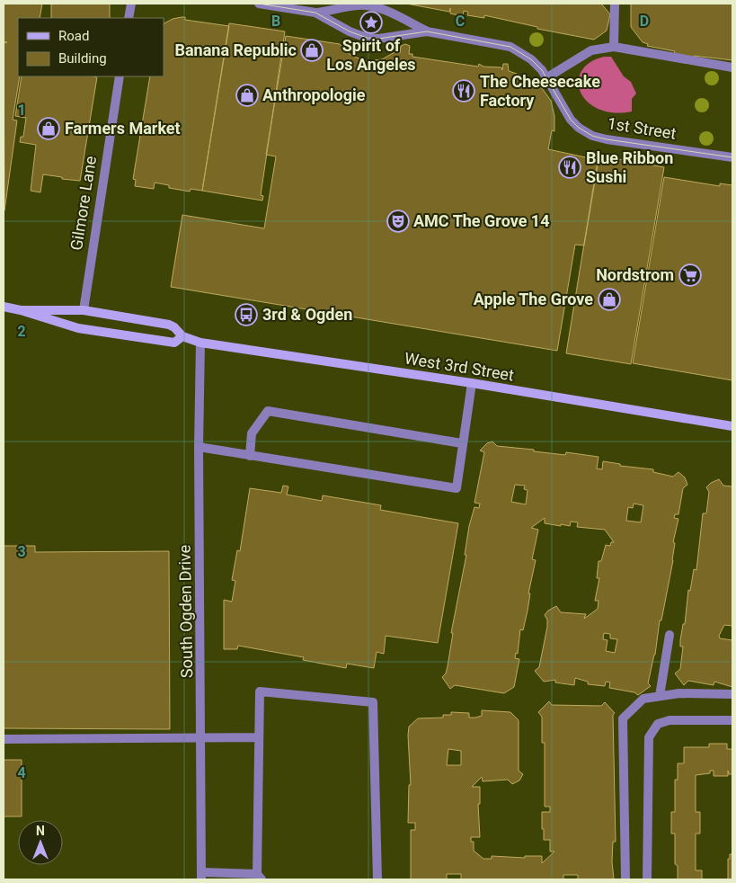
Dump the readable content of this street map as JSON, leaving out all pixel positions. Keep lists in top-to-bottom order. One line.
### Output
{"streets":{"main road":["West 3rd Street"],"street":["1st Street","Gilmore Lane","South Ogden Drive"]},"crossings":[["Gilmore Lane","West 3rd Street"],["West 3rd Street","South Ogden Drive"]],"places":{"place":["Spirit of Los Angeles"],"shop":["Banana Republic","Anthropologie","Farmers Market","Apple The Grove"],"restaurant":["The Cheesecake Factory","Blue Ribbon Sushi"],"theatre":["AMC The Grove 14"],"supermarket":["Nordstrom"],"bus stop":["3rd & Ogden"]},"legend":["Road","Building"],"north":"top","grid":{"columns":["B","C","D"],"rows":["1","2","3","4"]}}
